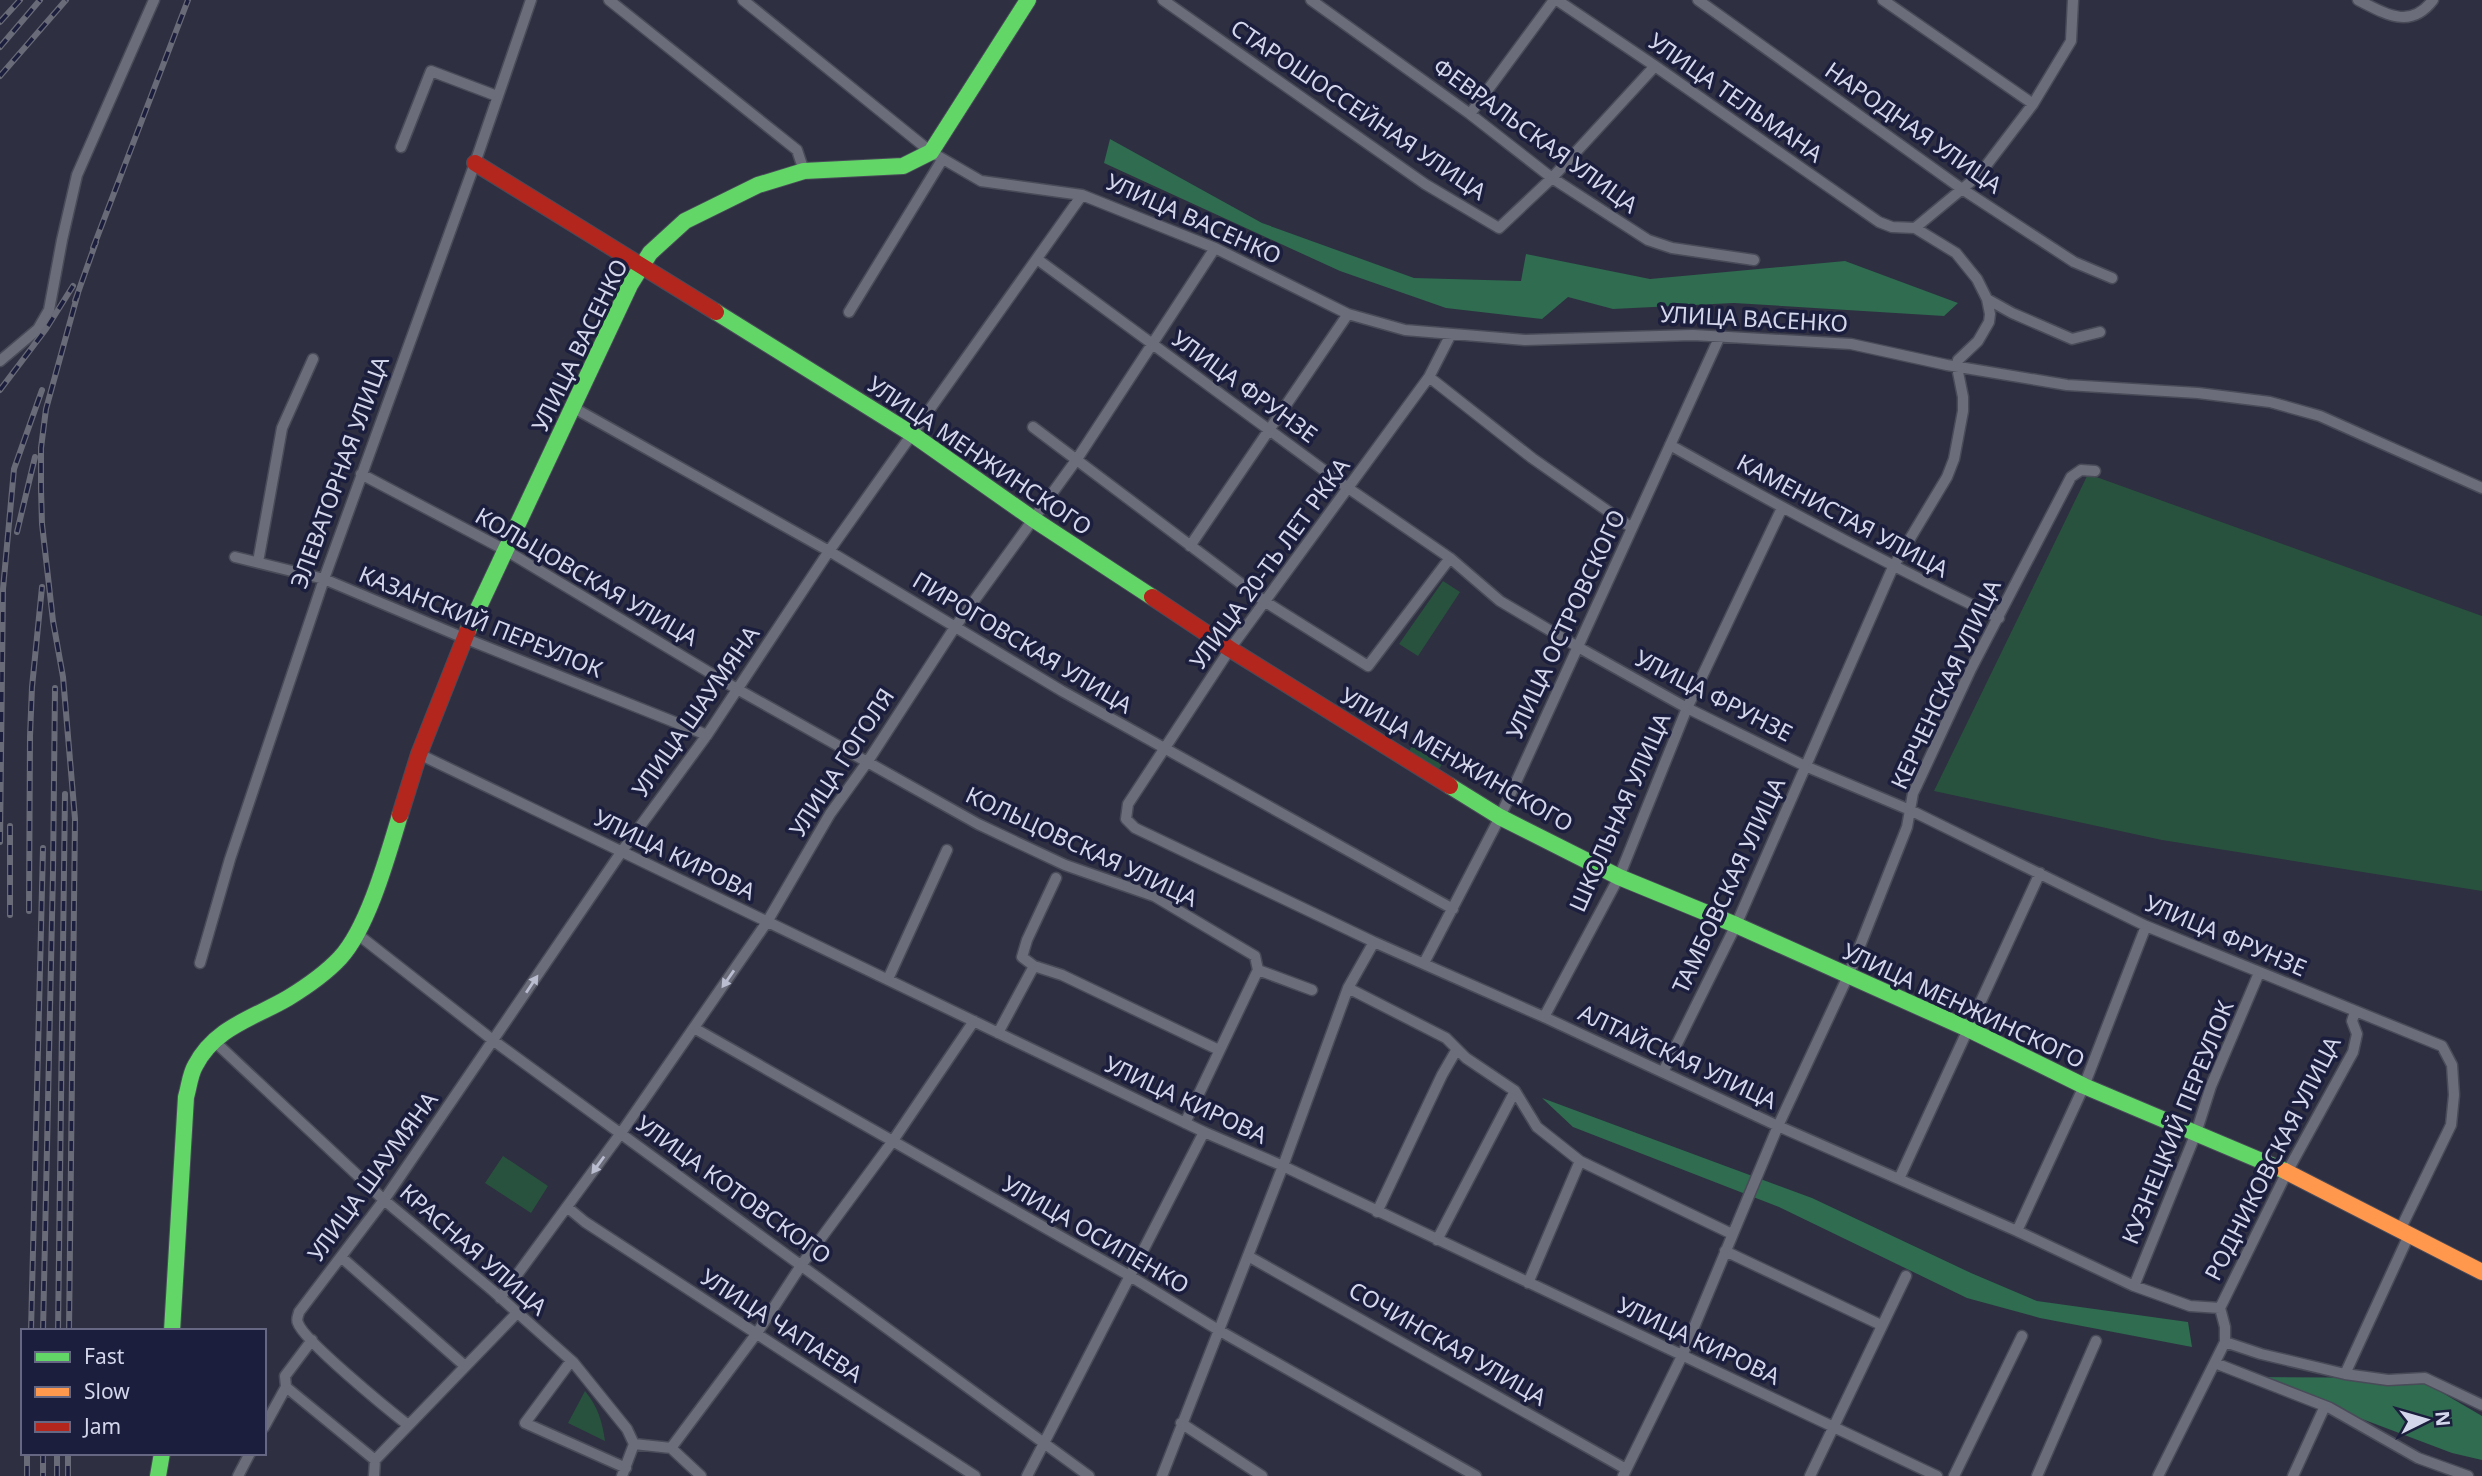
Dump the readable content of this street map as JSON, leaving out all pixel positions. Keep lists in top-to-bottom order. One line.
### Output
{"streets":{"street":["УЛИЦА ТЕЛЬМАНА","СТАРОШОССЕЙНАЯ УЛИЦА","НАРОДНАЯ УЛИЦА","ФЕВРАЛЬСКАЯ УЛИЦА","УЛИЦА ВАСЕНКО","УЛИЦА ФРУНЗЕ","УЛИЦА МЕНЖИНСКОГО","ЭЛЕВАТОРНАЯ УЛИЦА","КАМЕНИСТАЯ УЛИЦА","УЛИЦА 20-ТЬ ЛЕТ РККА","КОЛЬЦОВСКАЯ УЛИЦА","КАЗАНСКИЙ ПЕРЕУЛОК","УЛИЦА ОСТРОВСКОГО","ПИРОГОВСКАЯ УЛИЦА","КЕРЧЕНСКАЯ УЛИЦА","УЛИЦА ШАУМЯНА","УЛИЦА ГОГОЛЯ","ШКОЛЬНАЯ УЛИЦА","УЛИЦА КИРОВА","ТАМБОВСКАЯ УЛИЦА","АЛТАЙСКАЯ УЛИЦА","КУЗНЕЦКИЙ ПЕРЕУЛОК","РОДНИКОВСКАЯ УЛИЦА","УЛИЦА КОТОВСКОГО","УЛИЦА ОСИПЕНКО","КРАСНАЯ УЛИЦА","УЛИЦА ЧАПАЕВА","СОЧИНСКАЯ УЛИЦА"]},"crossings":[["СТАРОШОССЕЙНАЯ УЛИЦА","ФЕВРАЛЬСКАЯ УЛИЦА"],["УЛИЦА ВАСЕНКО","УЛИЦА МЕНЖИНСКОГО"],["УЛИЦА ВАСЕНКО","УЛИЦА 20-ТЬ ЛЕТ РККА"],["УЛИЦА ВАСЕНКО","КОЛЬЦОВСКАЯ УЛИЦА"],["УЛИЦА ВАСЕНКО","КАЗАНСКИЙ ПЕРЕУЛОК"],["УЛИЦА ВАСЕНКО","УЛИЦА ОСТРОВСКОГО"],["УЛИЦА ВАСЕНКО","ПИРОГОВСКАЯ УЛИЦА"],["УЛИЦА ВАСЕНКО","УЛИЦА ШАУМЯНА"],["УЛИЦА ВАСЕНКО","УЛИЦА ГОГОЛЯ"],["УЛИЦА ВАСЕНКО","УЛИЦА КИРОВА"],["УЛИЦА ВАСЕНКО","ТАМБОВСКАЯ УЛИЦА"],["УЛИЦА ВАСЕНКО","УЛИЦА КОТОВСКОГО"],["УЛИЦА ВАСЕНКО","КРАСНАЯ УЛИЦА"],["УЛИЦА ФРУНЗЕ","УЛИЦА МЕНЖИНСКОГО"],["УЛИЦА ФРУНЗЕ","УЛИЦА 20-ТЬ ЛЕТ РККА"],["УЛИЦА ФРУНЗЕ","УЛИЦА ОСТРОВСКОГО"],["УЛИЦА ФРУНЗЕ","КЕРЧЕНСКАЯ УЛИЦА"],["УЛИЦА ФРУНЗЕ","УЛИЦА ШАУМЯНА"],["УЛИЦА ФРУНЗЕ","УЛИЦА ГОГОЛЯ"],["УЛИЦА ФРУНЗЕ","ШКОЛЬНАЯ УЛИЦА"],["УЛИЦА ФРУНЗЕ","ТАМБОВСКАЯ УЛИЦА"],["УЛИЦА ФРУНЗЕ","КУЗНЕЦКИЙ ПЕРЕУЛОК"],["УЛИЦА ФРУНЗЕ","РОДНИКОВСКАЯ УЛИЦА"],["УЛИЦА МЕНЖИНСКОГО","ЭЛЕВАТОРНАЯ УЛИЦА"],["УЛИЦА МЕНЖИНСКОГО","УЛИЦА 20-ТЬ ЛЕТ РККА"],["УЛИЦА МЕНЖИНСКОГО","УЛИЦА ОСТРОВСКОГО"],["УЛИЦА МЕНЖИНСКОГО","КЕРЧЕНСКАЯ УЛИЦА"],["УЛИЦА МЕНЖИНСКОГО","УЛИЦА ШАУМЯНА"],["УЛИЦА МЕНЖИНСКОГО","УЛИЦА ГОГОЛЯ"],["УЛИЦА МЕНЖИНСКОГО","ШКОЛЬНАЯ УЛИЦА"],["УЛИЦА МЕНЖИНСКОГО","ТАМБОВСКАЯ УЛИЦА"],["УЛИЦА МЕНЖИНСКОГО","КУЗНЕЦКИЙ ПЕРЕУЛОК"],["УЛИЦА МЕНЖИНСКОГО","РОДНИКОВСКАЯ УЛИЦА"],["ЭЛЕВАТОРНАЯ УЛИЦА","КОЛЬЦОВСКАЯ УЛИЦА"],["ЭЛЕВАТОРНАЯ УЛИЦА","КАЗАНСКИЙ ПЕРЕУЛОК"],["КАМЕНИСТАЯ УЛИЦА","УЛИЦА ОСТРОВСКОГО"],["КАМЕНИСТАЯ УЛИЦА","КЕРЧЕНСКАЯ УЛИЦА"],["КАМЕНИСТАЯ УЛИЦА","ШКОЛЬНАЯ УЛИЦА"],["КАМЕНИСТАЯ УЛИЦА","ТАМБОВСКАЯ УЛИЦА"],["УЛИЦА 20-ТЬ ЛЕТ РККА","ПИРОГОВСКАЯ УЛИЦА"],["УЛИЦА 20-ТЬ ЛЕТ РККА","АЛТАЙСКАЯ УЛИЦА"],["КОЛЬЦОВСКАЯ УЛИЦА","УЛИЦА ШАУМЯНА"],["КОЛЬЦОВСКАЯ УЛИЦА","УЛИЦА ГОГОЛЯ"],["КАЗАНСКИЙ ПЕРЕУЛОК","УЛИЦА ШАУМЯНА"],["УЛИЦА ОСТРОВСКОГО","ПИРОГОВСКАЯ УЛИЦА"],["УЛИЦА ОСТРОВСКОГО","АЛТАЙСКАЯ УЛИЦА"],["ПИРОГОВСКАЯ УЛИЦА","УЛИЦА ШАУМЯНА"],["ПИРОГОВСКАЯ УЛИЦА","УЛИЦА ГОГОЛЯ"],["КЕРЧЕНСКАЯ УЛИЦА","УЛИЦА КИРОВА"],["КЕРЧЕНСКАЯ УЛИЦА","АЛТАЙСКАЯ УЛИЦА"],["КЕРЧЕНСКАЯ УЛИЦА","СОЧИНСКАЯ УЛИЦА"],["УЛИЦА ШАУМЯНА","УЛИЦА КИРОВА"],["УЛИЦА ШАУМЯНА","УЛИЦА КОТОВСКОГО"],["УЛИЦА ШАУМЯНА","КРАСНАЯ УЛИЦА"],["УЛИЦА ГОГОЛЯ","УЛИЦА КИРОВА"],["УЛИЦА ГОГОЛЯ","УЛИЦА КОТОВСКОГО"],["УЛИЦА ГОГОЛЯ","УЛИЦА ОСИПЕНКО"],["УЛИЦА ГОГОЛЯ","КРАСНАЯ УЛИЦА"],["УЛИЦА ГОГОЛЯ","УЛИЦА ЧАПАЕВА"],["ШКОЛЬНАЯ УЛИЦА","АЛТАЙСКАЯ УЛИЦА"],["ТАМБОВСКАЯ УЛИЦА","АЛТАЙСКАЯ УЛИЦА"],["АЛТАЙСКАЯ УЛИЦА","КУЗНЕЦКИЙ ПЕРЕУЛОК"],["АЛТАЙСКАЯ УЛИЦА","РОДНИКОВСКАЯ УЛИЦА"]],"legend":["Fast","Slow","Jam"],"north":"right"}
